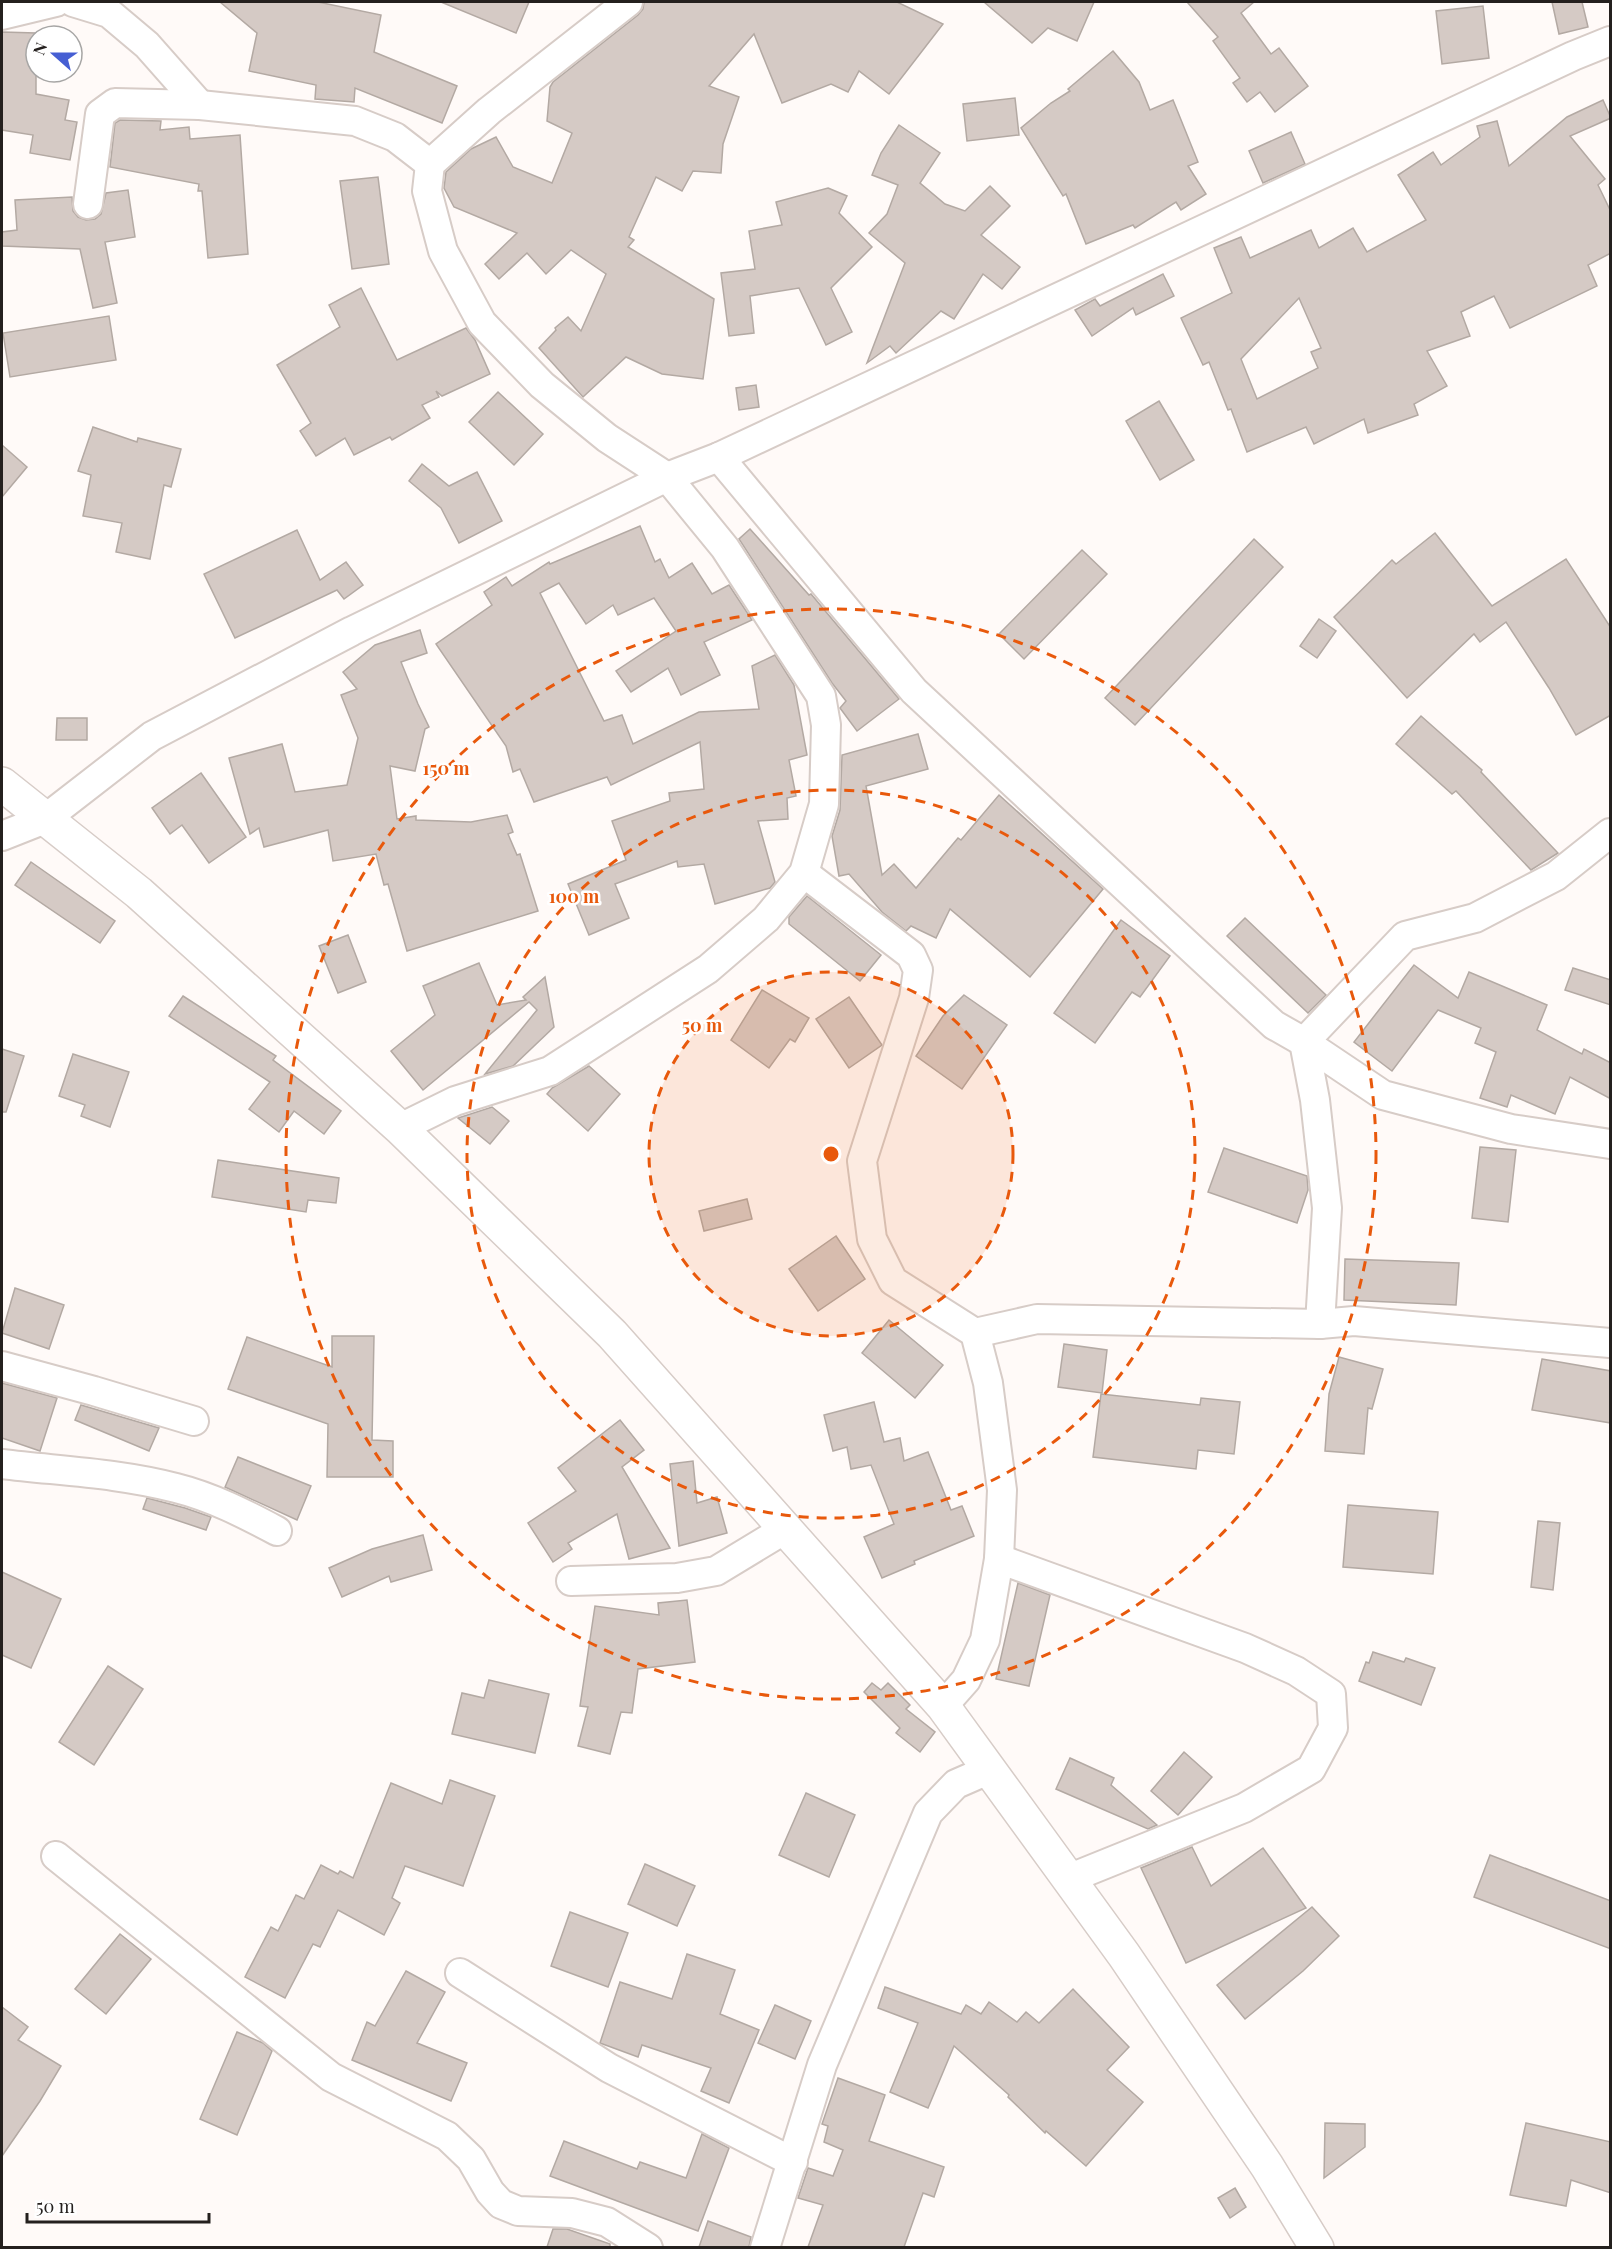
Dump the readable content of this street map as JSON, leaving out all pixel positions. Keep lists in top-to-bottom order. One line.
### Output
{"scale_bar":"50 m","north":"left","rings":["150 m","100 m","50 m"]}
